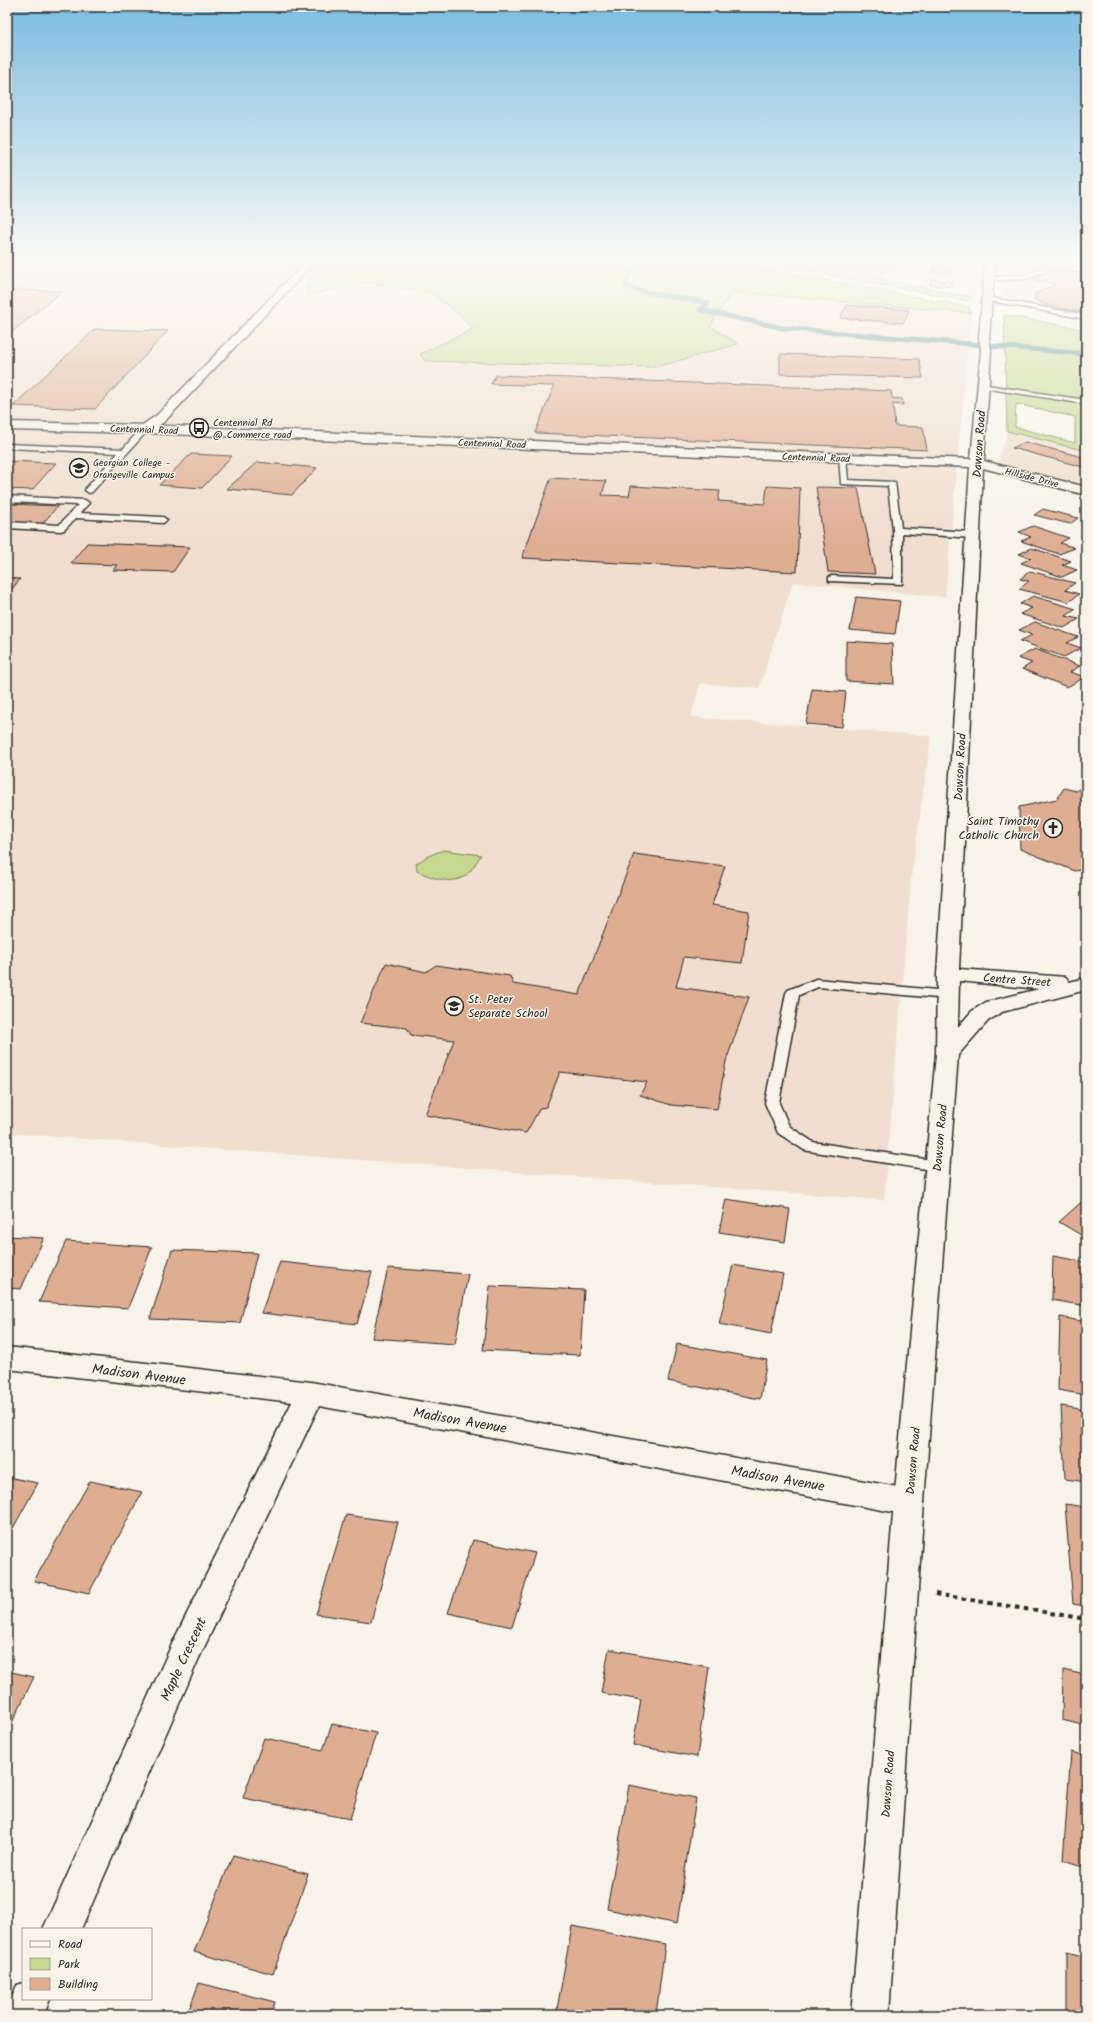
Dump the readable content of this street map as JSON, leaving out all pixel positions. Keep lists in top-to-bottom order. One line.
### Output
{"streets":{"street":["Centennial Road","Dawson Road","Hillside Drive","Centre Street","Madison Avenue","Maple Crescent"]},"crossings":[["Centennial Road","Dawson Road"],["Centennial Road","Hillside Drive"],["Dawson Road","Hillside Drive"],["Dawson Road","Centre Street"],["Dawson Road","Madison Avenue"],["Madison Avenue","Maple Crescent"]],"places":{"bus stop":["Centennial Rd @ Commerce road"],"school or university":["Georgian College - Orangeville Campus","St. Peter Separate School"],"church":["Saint Timothy Catholic Church"]},"legend":["Road","Park","Building"]}
